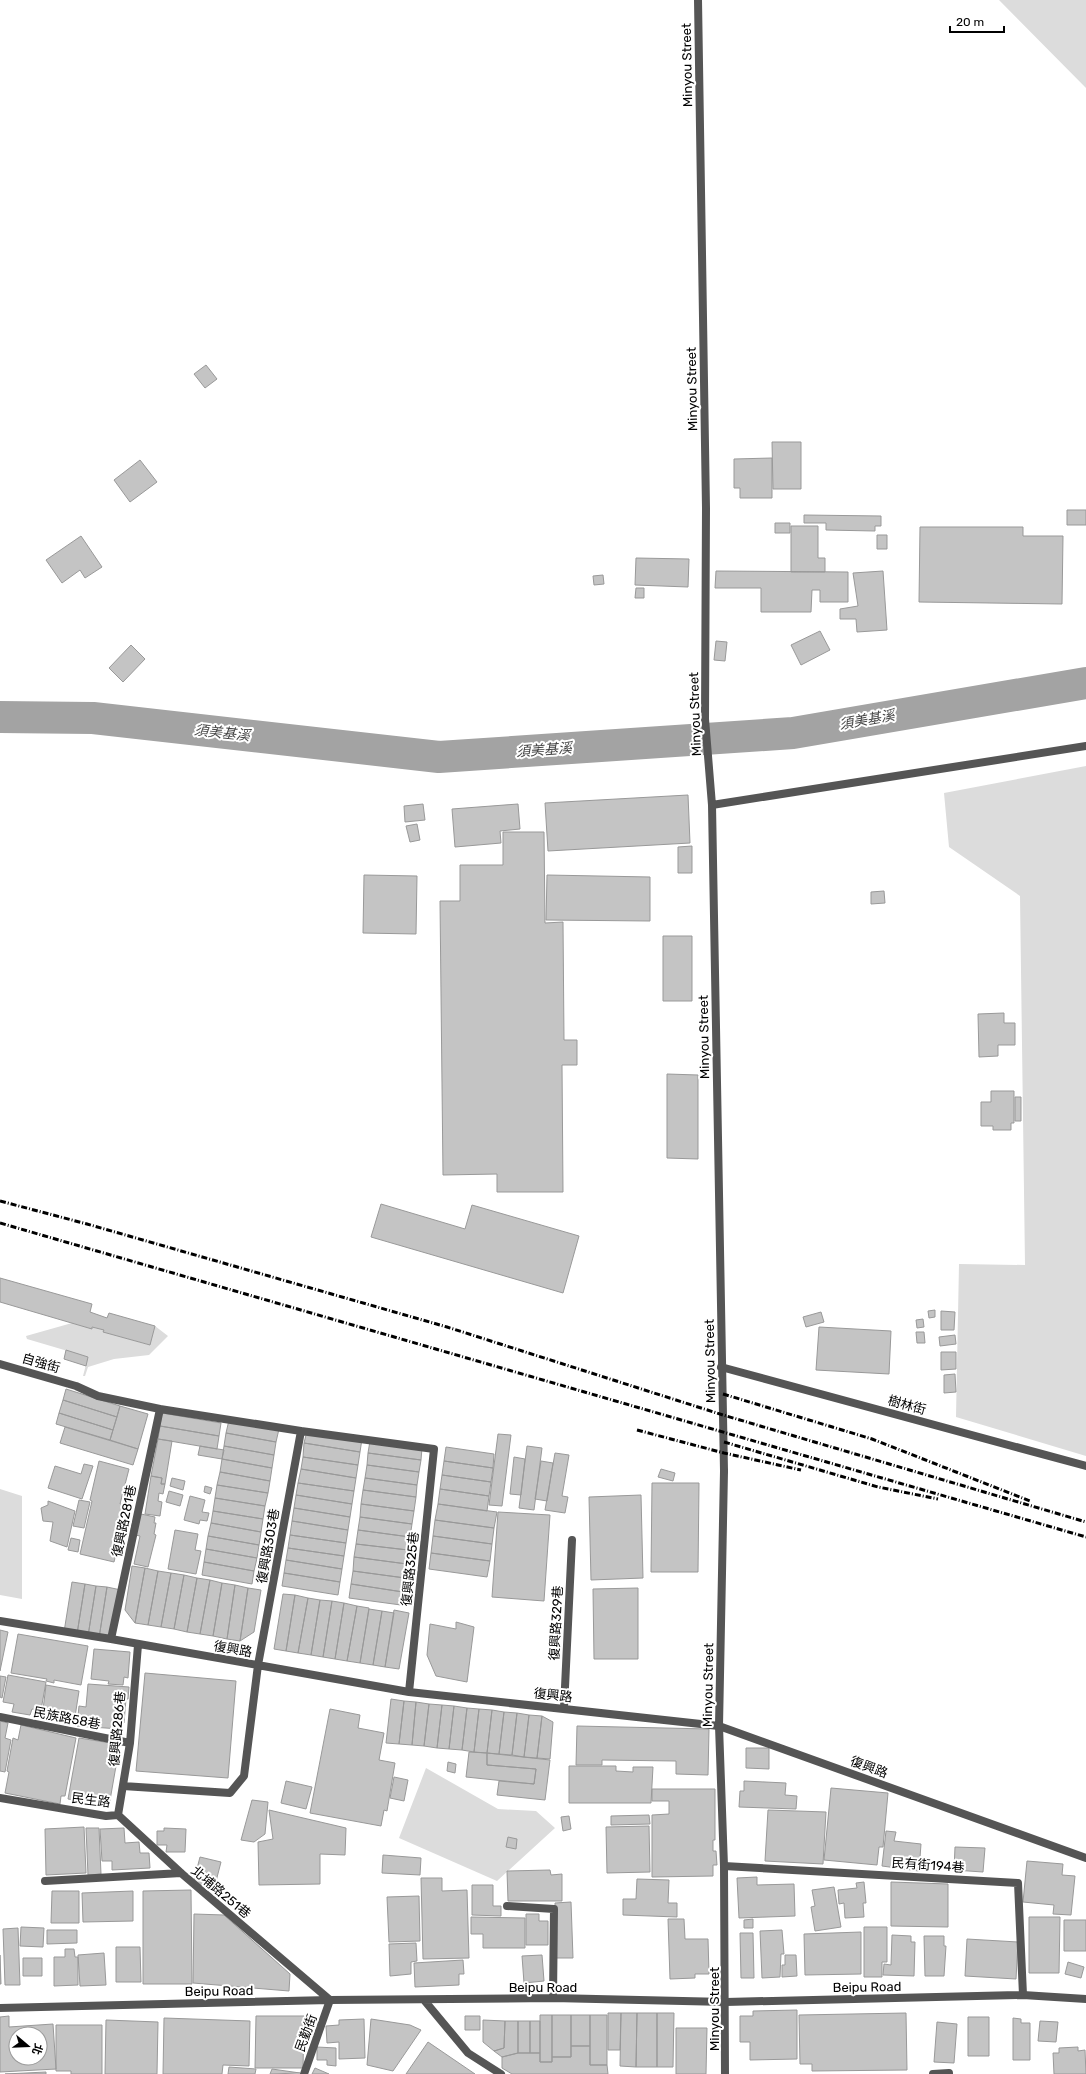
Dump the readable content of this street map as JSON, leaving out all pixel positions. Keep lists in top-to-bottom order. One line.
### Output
{"streets":{"street":["Minyou Street","自強街","樹林街","復興路281巷","復興路303巷","復興路325巷","復興路329巷","復興路","民族路58巷","復興路286巷","民生路","民有街194巷","北埔路251巷","Beipu Road","民勤街"]},"crossings":[["Minyou Street","樹林街"],["Minyou Street","復興路"],["Minyou Street","民有街194巷"],["Minyou Street","Beipu Road"],["自強街","復興路281巷"],["自強街","復興路303巷"],["自強街","復興路325巷"],["復興路281巷","復興路"],["復興路303巷","復興路"],["復興路303巷","復興路286巷"],["復興路325巷","復興路"],["復興路329巷","復興路"],["復興路","復興路286巷"],["民族路58巷","復興路286巷"],["復興路286巷","民生路"],["民生路","北埔路251巷"],["民有街194巷","Beipu Road"],["北埔路251巷","Beipu Road"],["北埔路251巷","民勤街"],["Beipu Road","民勤街"]],"water":["須美基溪"],"scale_bar":"20 m","north":"right"}
